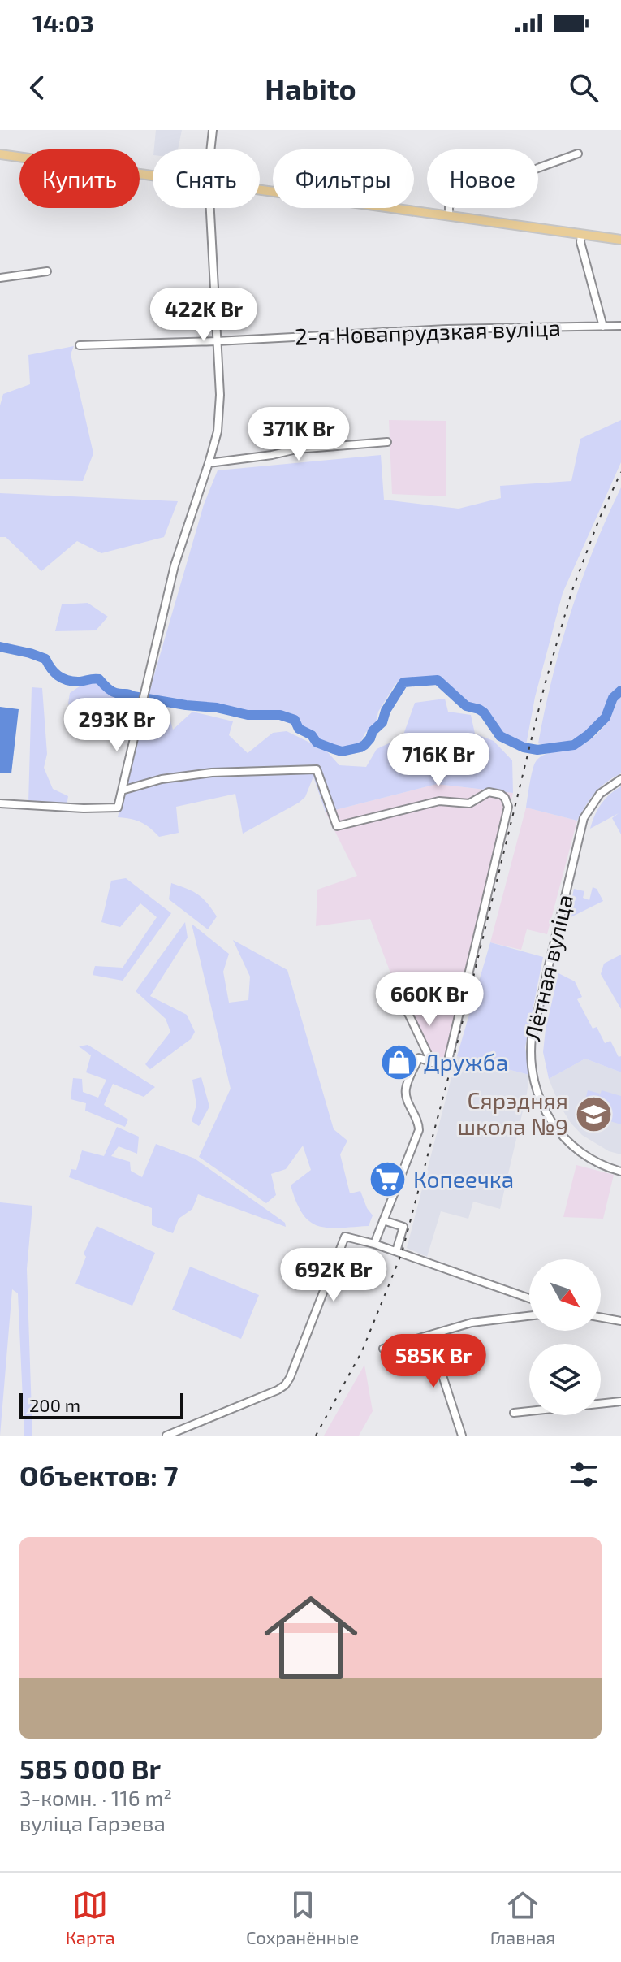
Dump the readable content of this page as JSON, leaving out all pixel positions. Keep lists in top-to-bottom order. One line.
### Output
{"streets":{"street":["2-я Новапрудзкая вуліца","Лётная вуліца"]},"places":{"shop":["Дружба"],"school or university":["Сярэдняя школа №9"],"supermarket":["Копеечка"]},"scale_bar":"200 m","north":"bottom right","page":{"status":"14:03","header":"Habito","chip":["Купить","Снять","Фильтры","Новое"],"price":["422K Br","371K Br","293K Br","716K Br","660K Br","692K Br","585K Br"],"scale":"200 m","heading":"Объектов: 7","list":[{"name":"585 000 Br","note":"3-комн. · 116 m² · вуліца Гарэева"}],"tabs":["Карта","Сохранённые","Главная"]}}
